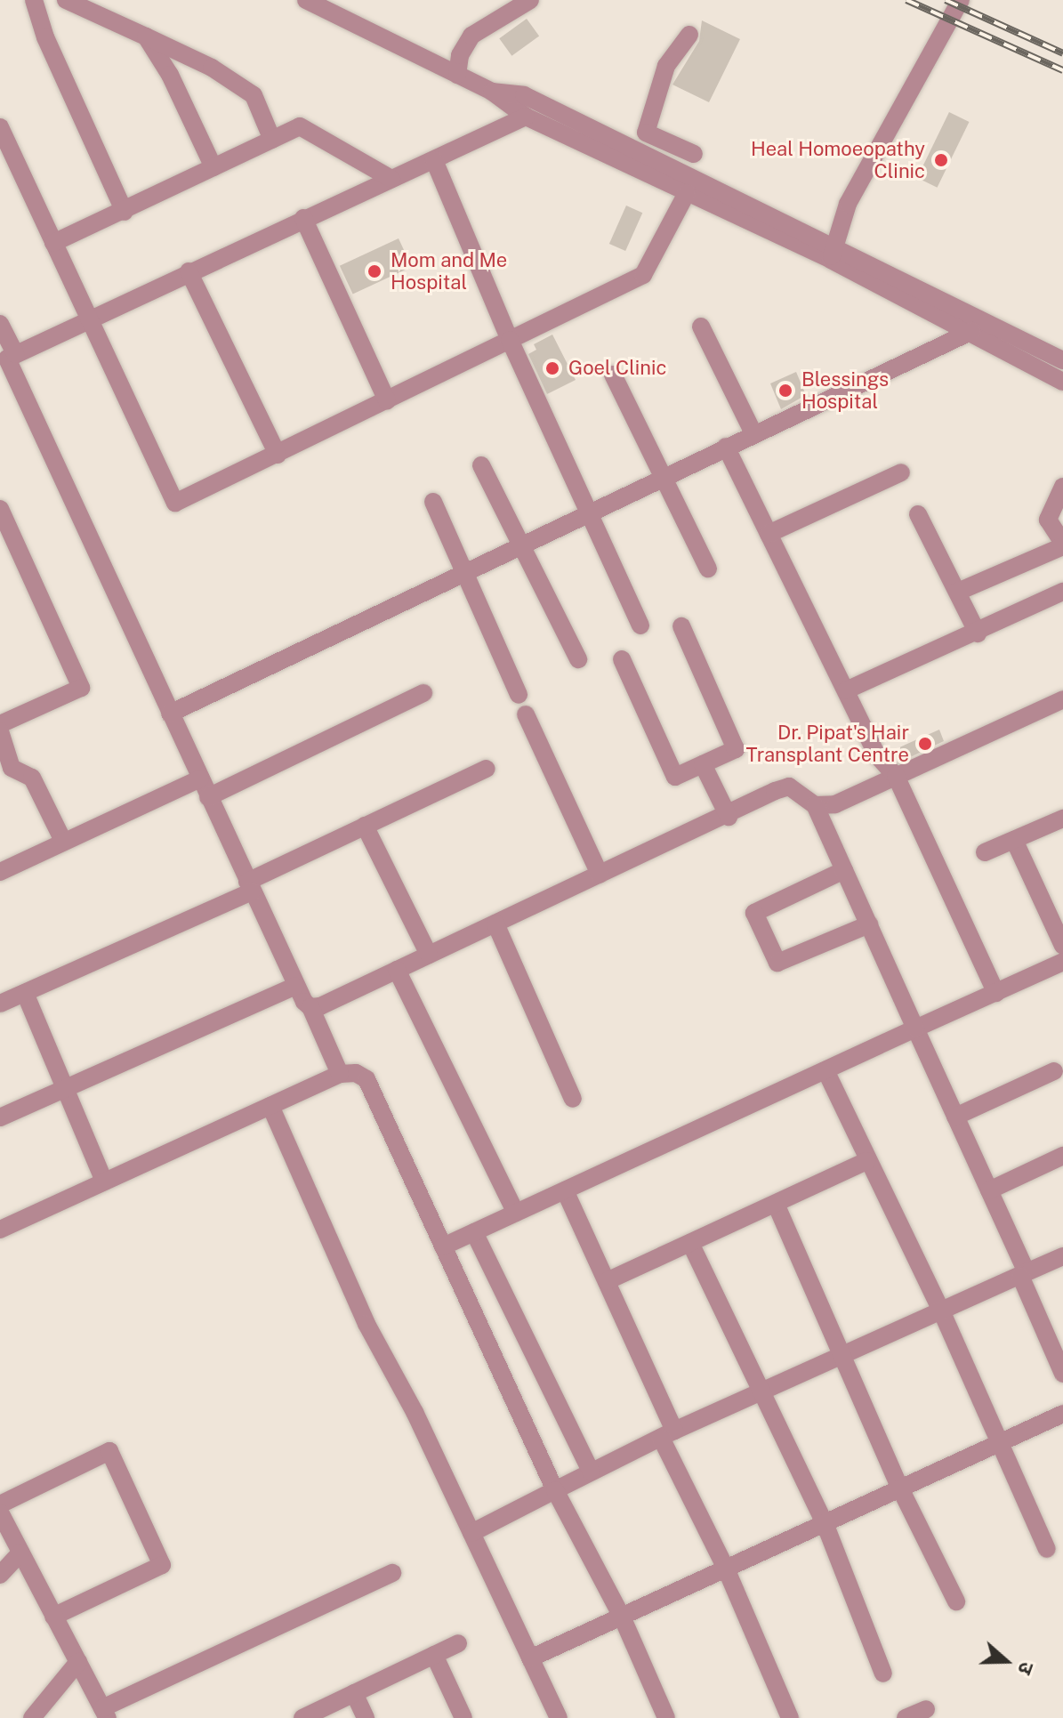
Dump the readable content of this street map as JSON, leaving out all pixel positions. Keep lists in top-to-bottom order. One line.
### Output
{"places":["Heal Homoeopathy Clinic","Mom and Me Hospital","Goel Clinic","Blessings Hospital","Dr. Pipat's Hair Transplant Centre"],"north":"right"}
